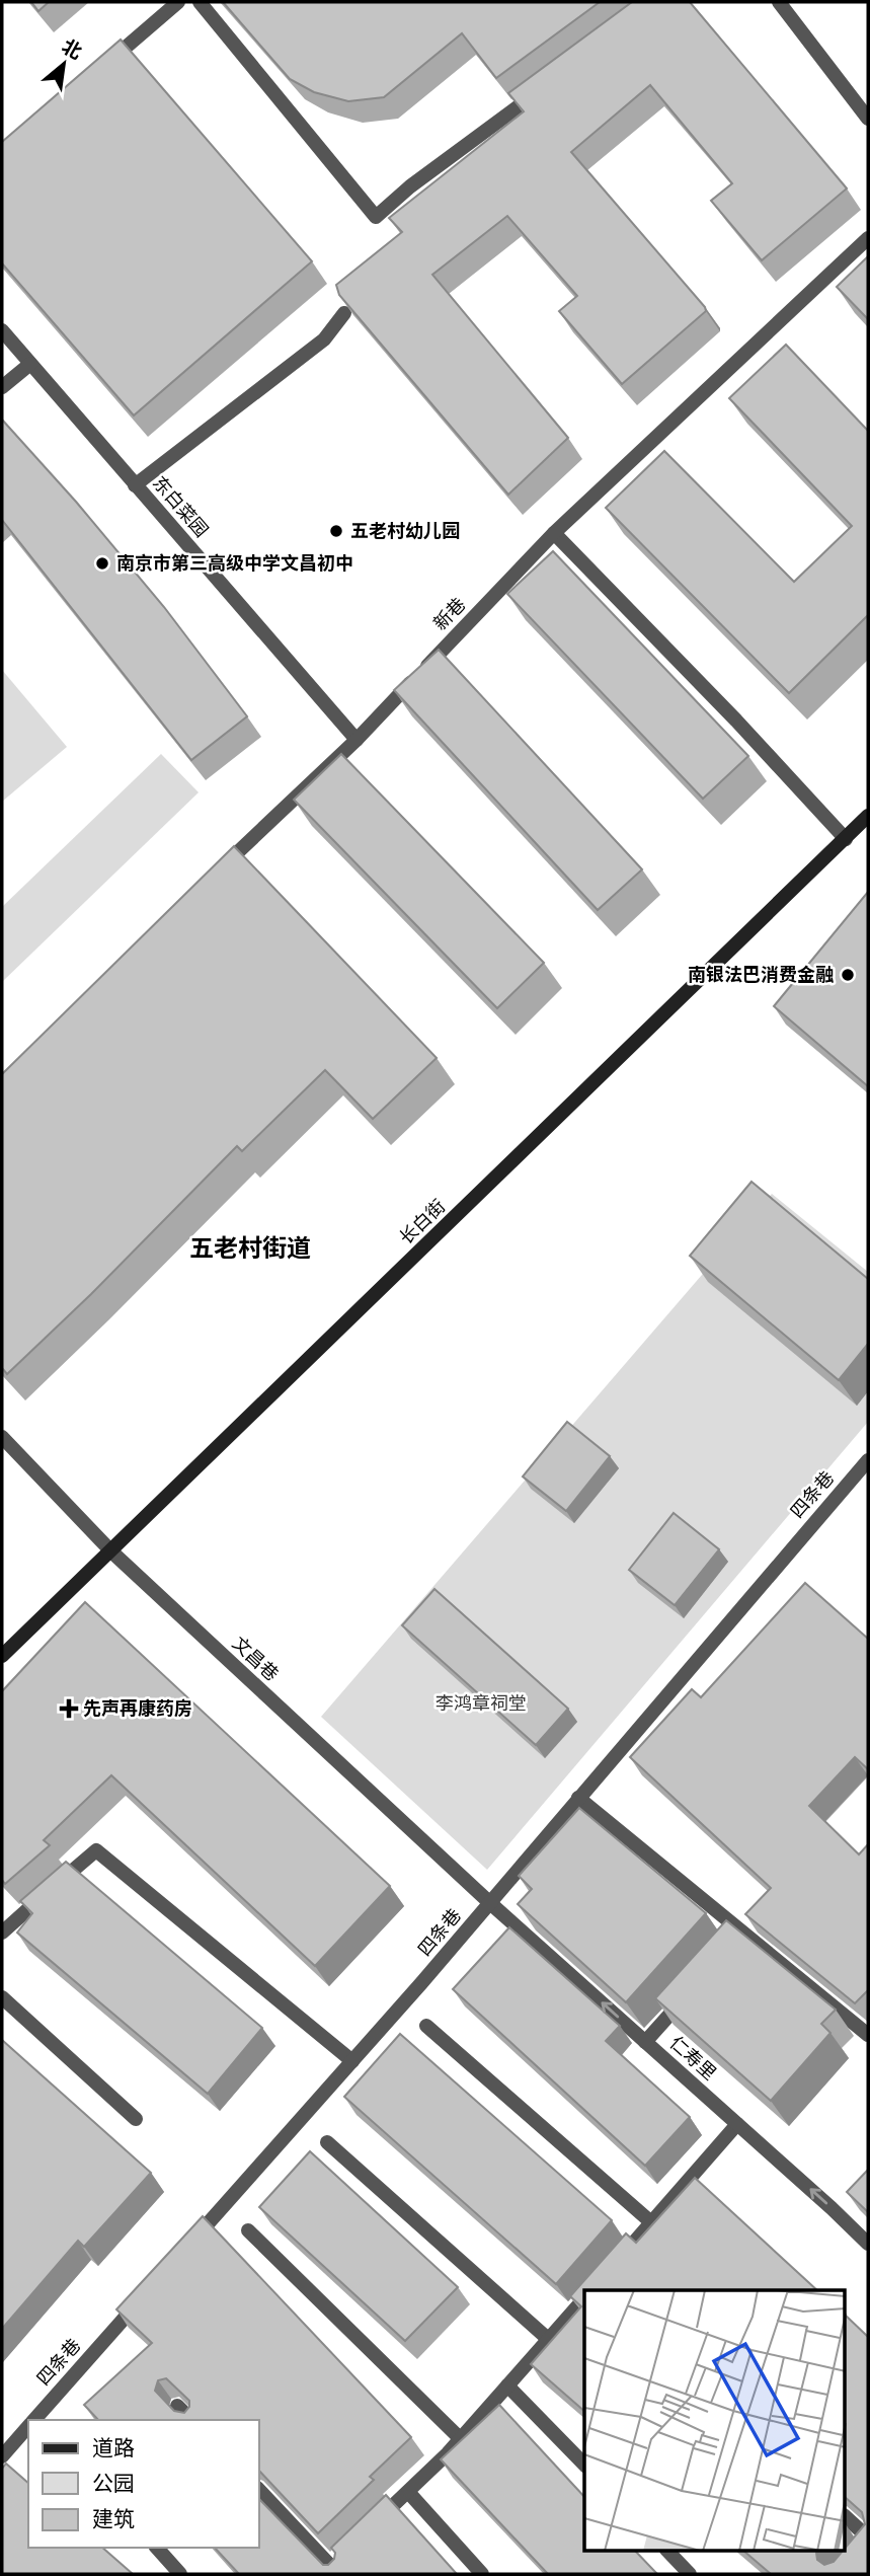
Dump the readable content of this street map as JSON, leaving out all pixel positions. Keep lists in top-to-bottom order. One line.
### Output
{"streets":{"street":["东白菜园","新巷","长白街","四条巷","文昌巷","仁寿里"]},"crossings":[["东白菜园","新巷"],["长白街","文昌巷"],["四条巷","文昌巷"],["四条巷","仁寿里"],["文昌巷","仁寿里"]],"one_way":["仁寿里"],"districts":["五老村街道"],"parks":["李鸿章祠堂"],"places":{"other":["五老村幼儿园","南京市第三高级中学文昌初中","南银法巴消费金融"],"health":["先声再康药房"]},"legend":["道路","公园","建筑"],"north":"top right"}
